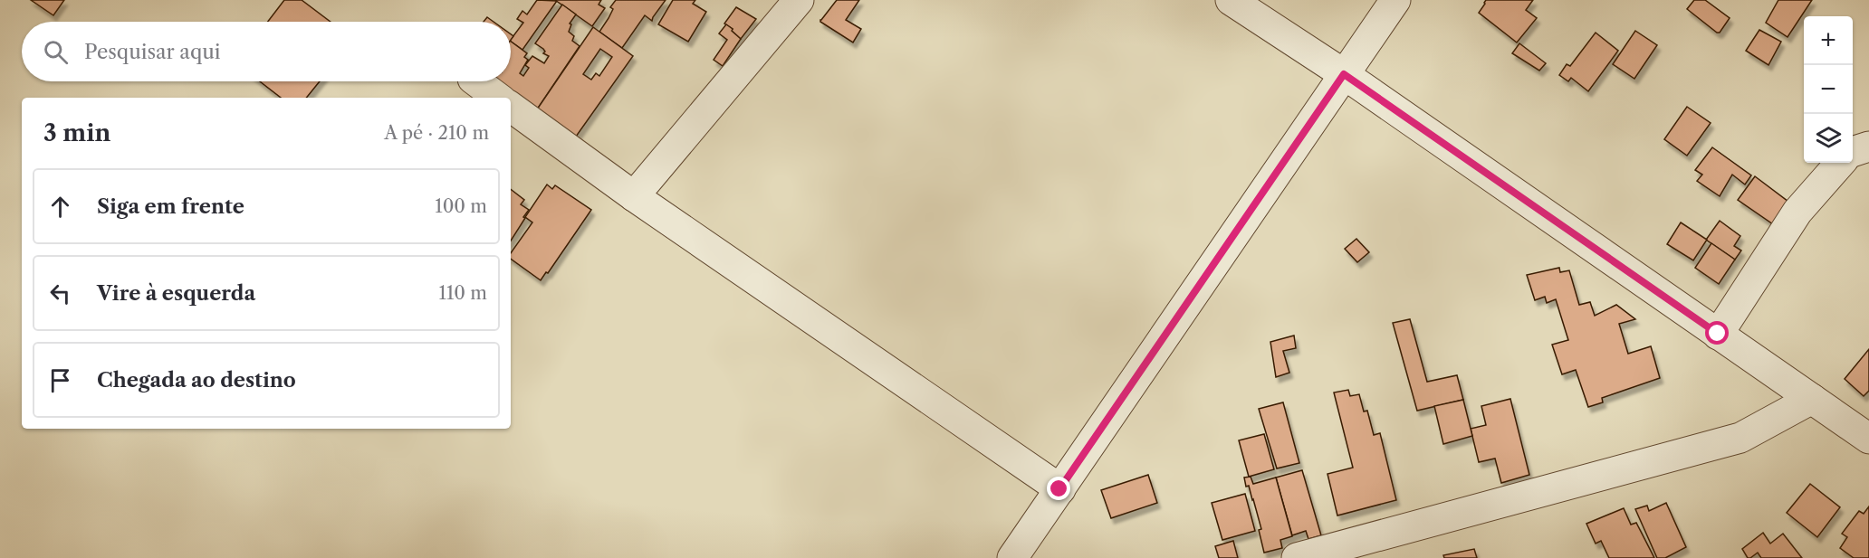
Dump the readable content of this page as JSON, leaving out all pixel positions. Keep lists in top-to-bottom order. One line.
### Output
{"page":{"map_buttons":["+","−"],"search":"Pesquisar aqui","heading":["3 min","A pé · 210 m"],"list":[["Siga em frente","100 m"],["Vire à esquerda","110 m"],"Chegada ao destino"]}}
